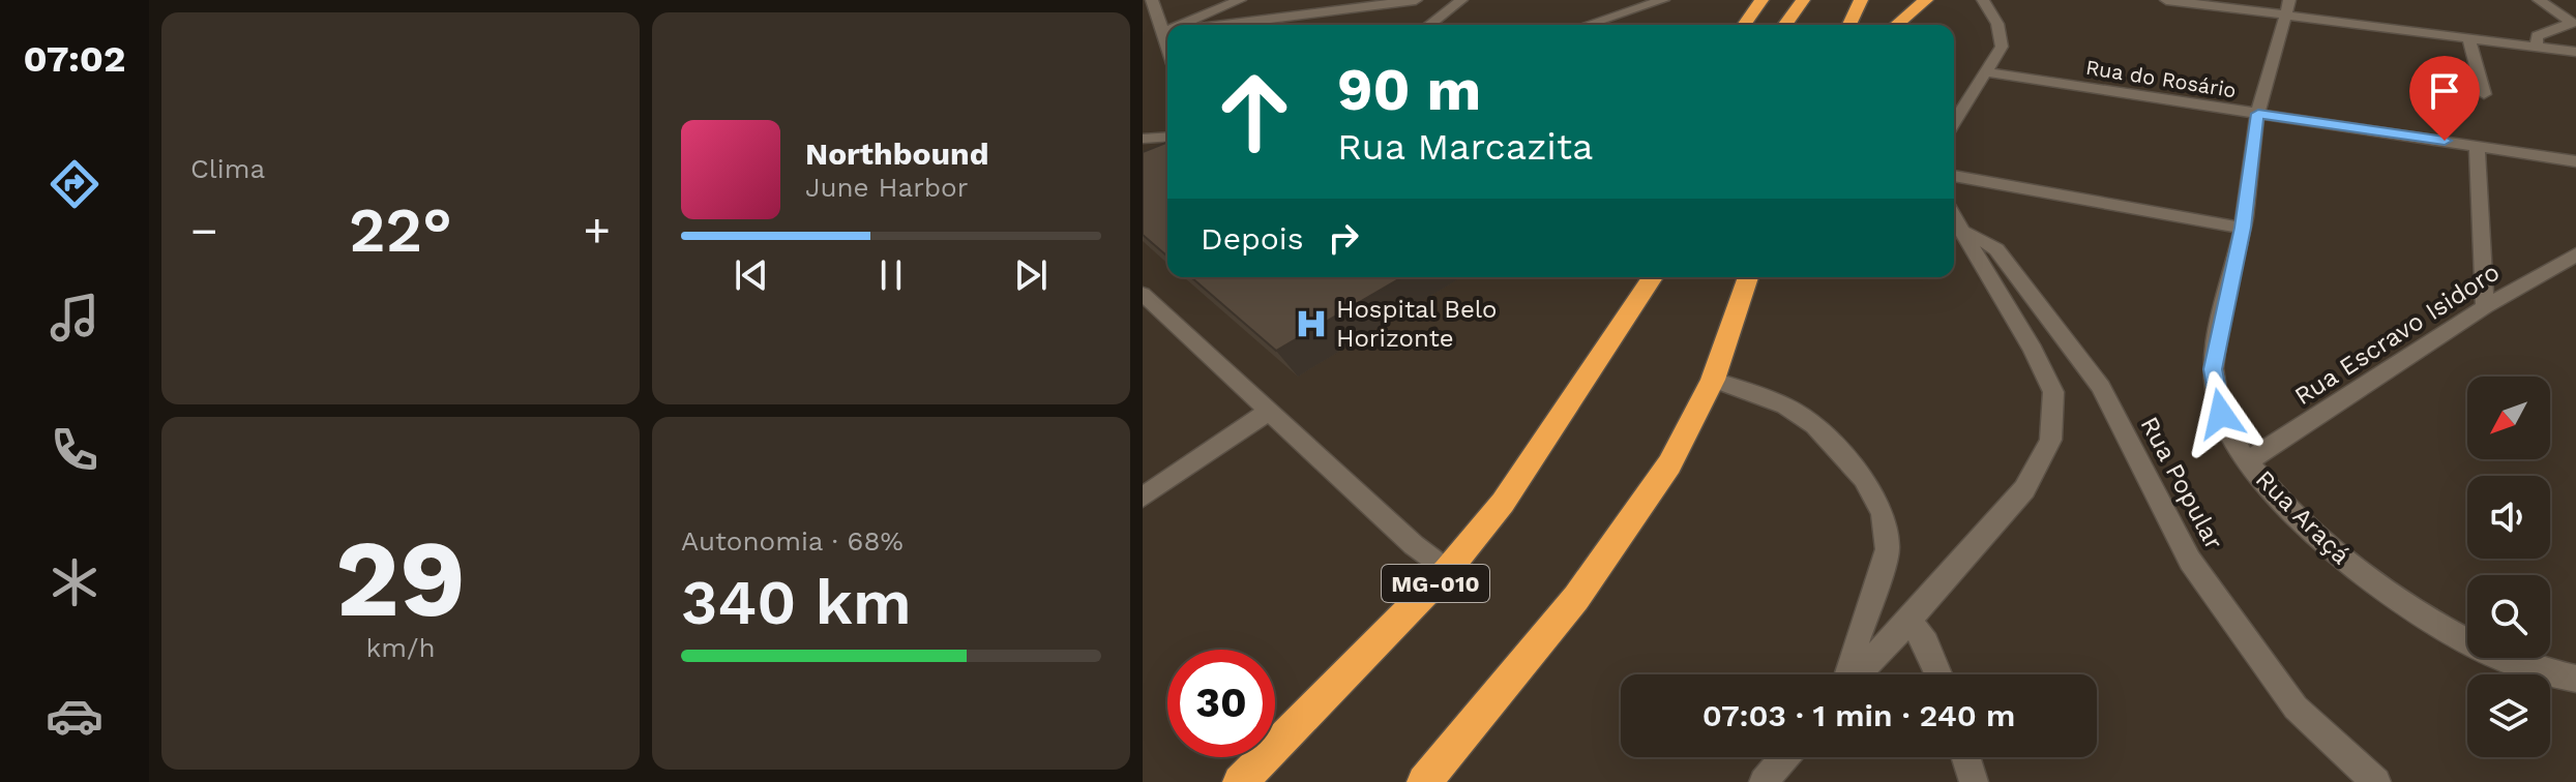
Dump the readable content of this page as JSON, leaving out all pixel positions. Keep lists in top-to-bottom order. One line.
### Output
{"streets":{"highway":["MG-010"],"street":["Rua do Rosário","Rua Escravo Isidoro","Rua Popular","Rua Araçá"]},"crossings":[["Rua do Rosário","Rua Araçá"],["Rua Escravo Isidoro","Rua Araçá"]],"places":{"hospital":["Hospital Belo Horizonte"]},"north":"bottom left","page":{"tabs":"07:02","tile":["Clima",["29","km/h"],["Autonomia · 68%","340 km"]],"turn":["90 m","Rua Marcazita"],"song":["Northbound","June Harbor"],"heat":["−","22°","+"],"then":"Depois","limit":"30","trip":"07:03 · 1 min · 240 m"}}
